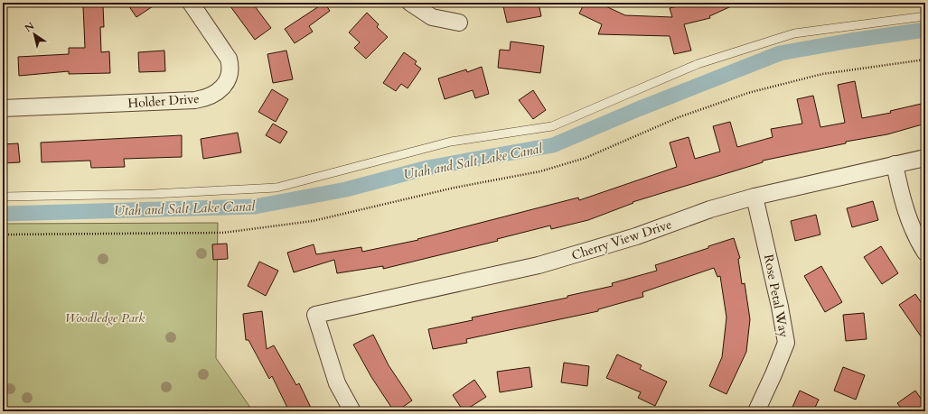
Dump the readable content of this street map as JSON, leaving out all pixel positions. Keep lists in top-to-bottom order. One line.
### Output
{"streets":{"street":["Holder Drive","Cherry View Drive","Rose Petal Way"]},"crossings":[["Cherry View Drive","Rose Petal Way"]],"water":["Utah and Salt Lake Canal"],"parks":["Woodledge Park"],"north":"top left"}
